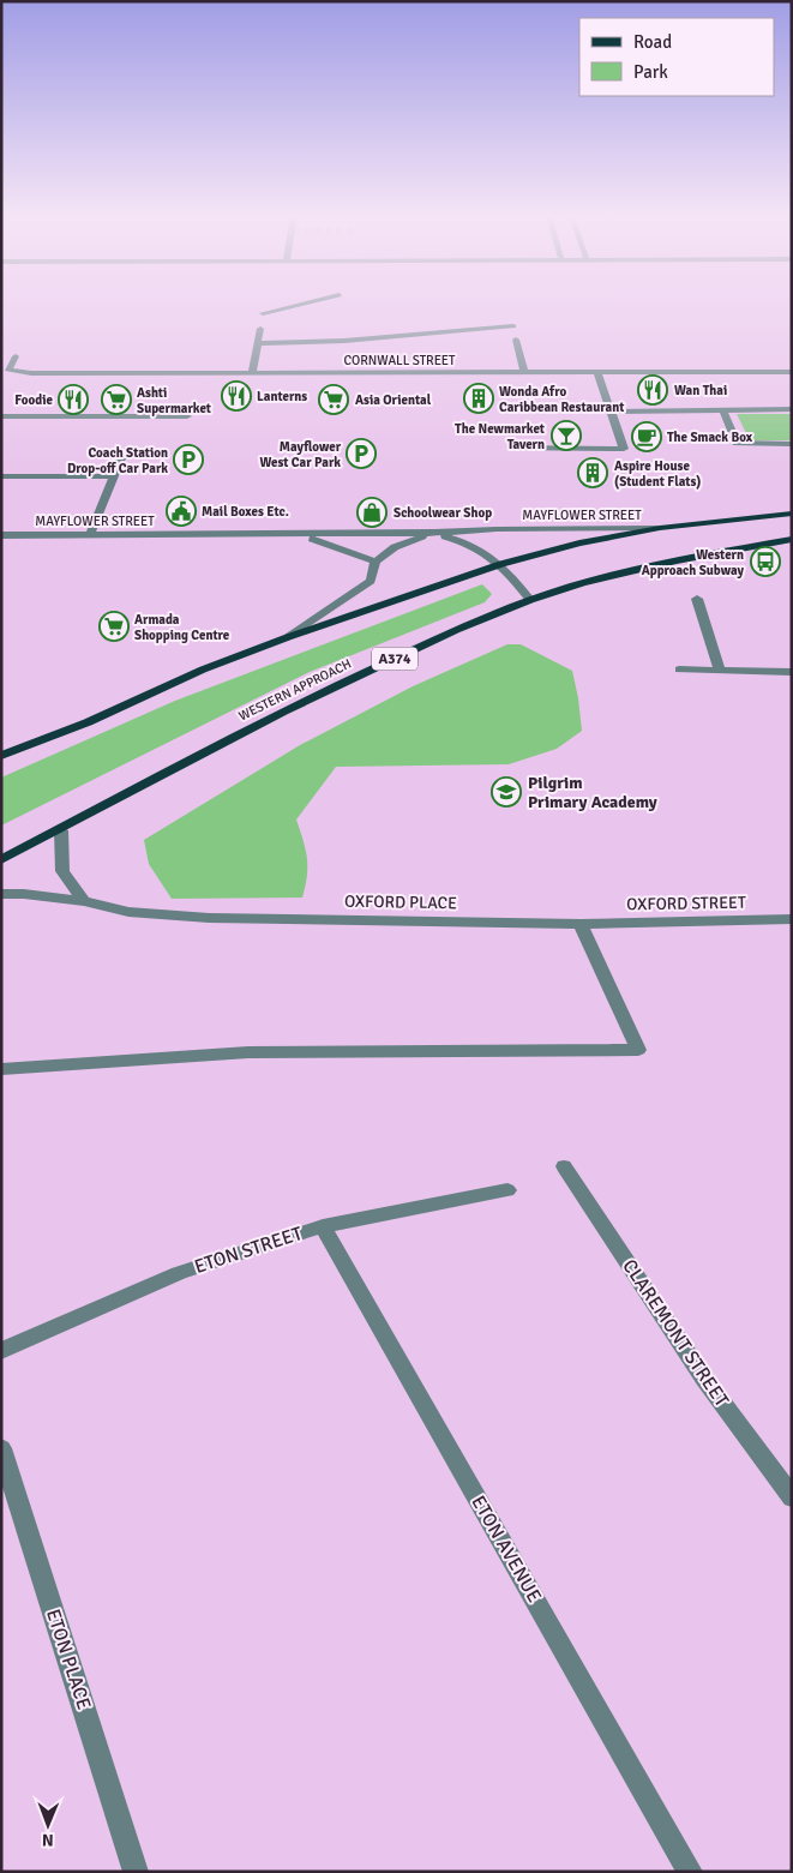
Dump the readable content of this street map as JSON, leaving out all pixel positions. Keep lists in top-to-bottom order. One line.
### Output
{"streets":{"main road":["A374","WESTERN APPROACH"],"street":["CORNWALL STREET","MAYFLOWER STREET","OXFORD PLACE","OXFORD STREET","ETON STREET","CLAREMONT STREET","ETON AVENUE","ETON PLACE"]},"crossings":[["MAYFLOWER STREET","WESTERN APPROACH"],["OXFORD PLACE","OXFORD STREET"],["ETON STREET","ETON AVENUE"]],"places":{"restaurant":["Wan Thai","Lanterns","Foodie"],"building":["Wonda Afro Caribbean Restaurant","Aspire House (Student Flats)"],"supermarket":["Ashti Supermarket","Asia Oriental","Armada Shopping Centre"],"bar":["The Newmarket Tavern"],"cafe":["The Smack Box"],"parking":["Mayflower West Car Park","Coach Station Drop-off Car Park"],"public building":["Mail Boxes Etc."],"shop":["Schoolwear Shop"],"bus stop":["Western Approach Subway"],"school or university":["Pilgrim Primary Academy"]},"legend":["Road","Park"],"north":"bottom"}
